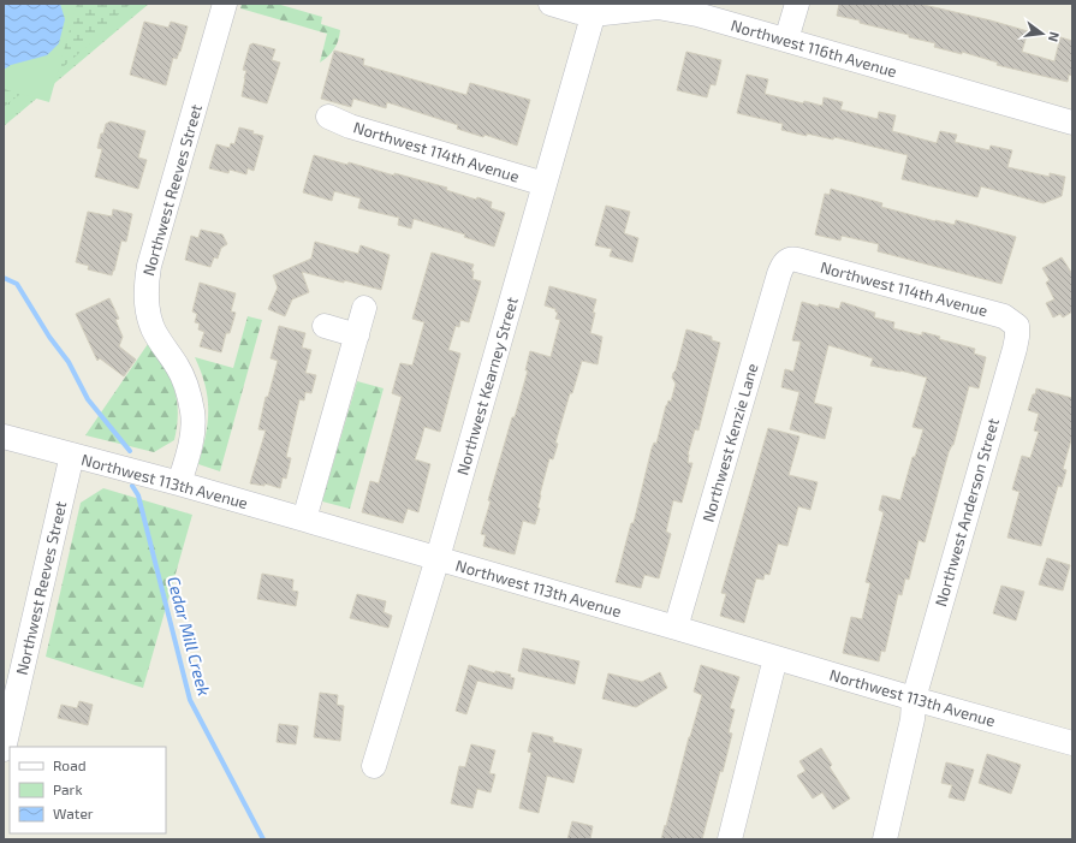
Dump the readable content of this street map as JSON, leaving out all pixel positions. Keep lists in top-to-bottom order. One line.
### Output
{"streets":{"street":["Northwest 116th Avenue","Northwest 114th Avenue","Northwest Reeves Street","Northwest Kearney Street","Northwest Kenzie Lane","Northwest 113th Avenue","Northwest Anderson Street"]},"crossings":[["Northwest 116th Avenue","Northwest Kearney Street"],["Northwest 114th Avenue","Northwest Kearney Street"],["Northwest 114th Avenue","Northwest Kenzie Lane"],["Northwest 114th Avenue","Northwest Anderson Street"],["Northwest Reeves Street","Northwest 113th Avenue"],["Northwest Kearney Street","Northwest 113th Avenue"],["Northwest Kenzie Lane","Northwest 113th Avenue"],["Northwest 113th Avenue","Northwest Anderson Street"]],"water":["Cedar Mill Creek"],"legend":["Road","Park","Water"],"north":"right"}
